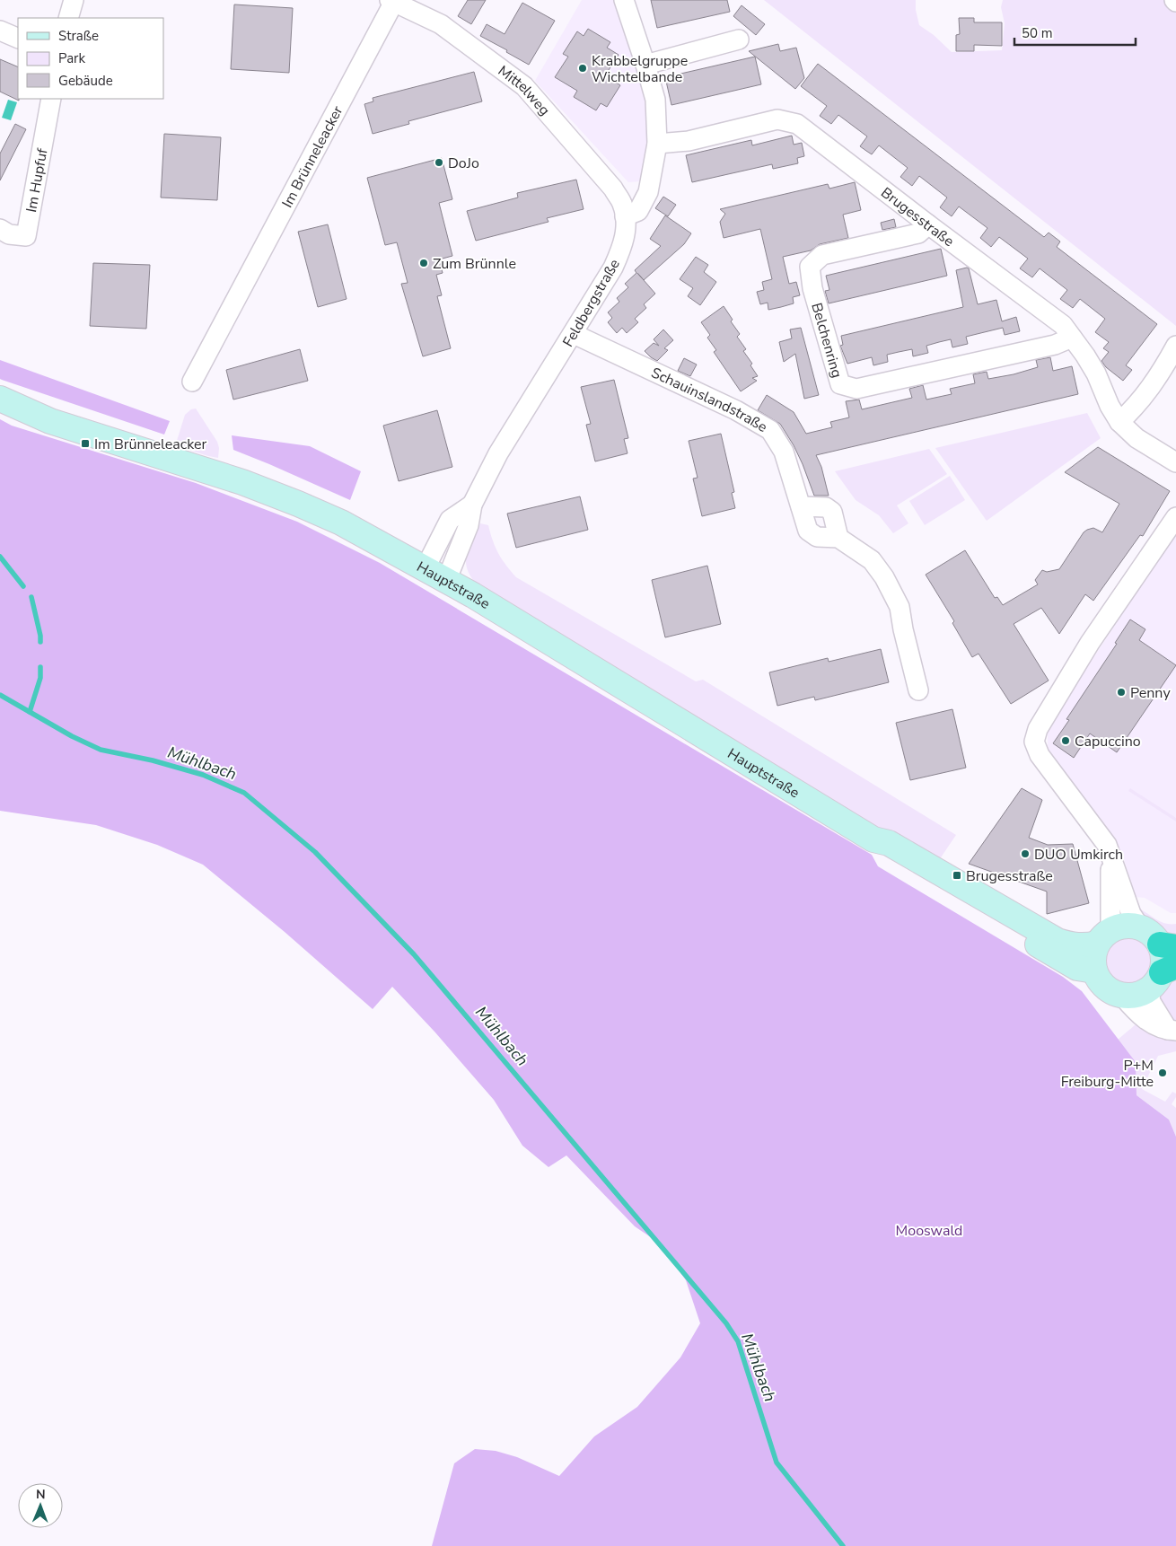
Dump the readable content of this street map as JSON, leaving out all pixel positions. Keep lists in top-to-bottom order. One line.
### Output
{"streets":{"street":["Mittelweg","Im Brünneleacker","Im Hupfuf","Brugesstraße","Feldbergstraße","Belchenring","Schauinslandstraße","Hauptstraße"]},"crossings":[["Mittelweg","Im Brünneleacker"],["Mittelweg","Feldbergstraße"],["Brugesstraße","Belchenring"],["Feldbergstraße","Schauinslandstraße"],["Feldbergstraße","Hauptstraße"]],"water":["Mühlbach"],"parks":["Mooswald"],"places":{"other":["Krabbelgruppe Wichtelbande","DoJo","Zum Brünnle","Penny","Capuccino","DUO Umkirch","P+M Freiburg-Mitte"],"transit":["Im Brünneleacker","Brugesstraße"]},"legend":["Straße","Park","Gebäude"],"scale_bar":"50 m","north":"top"}
